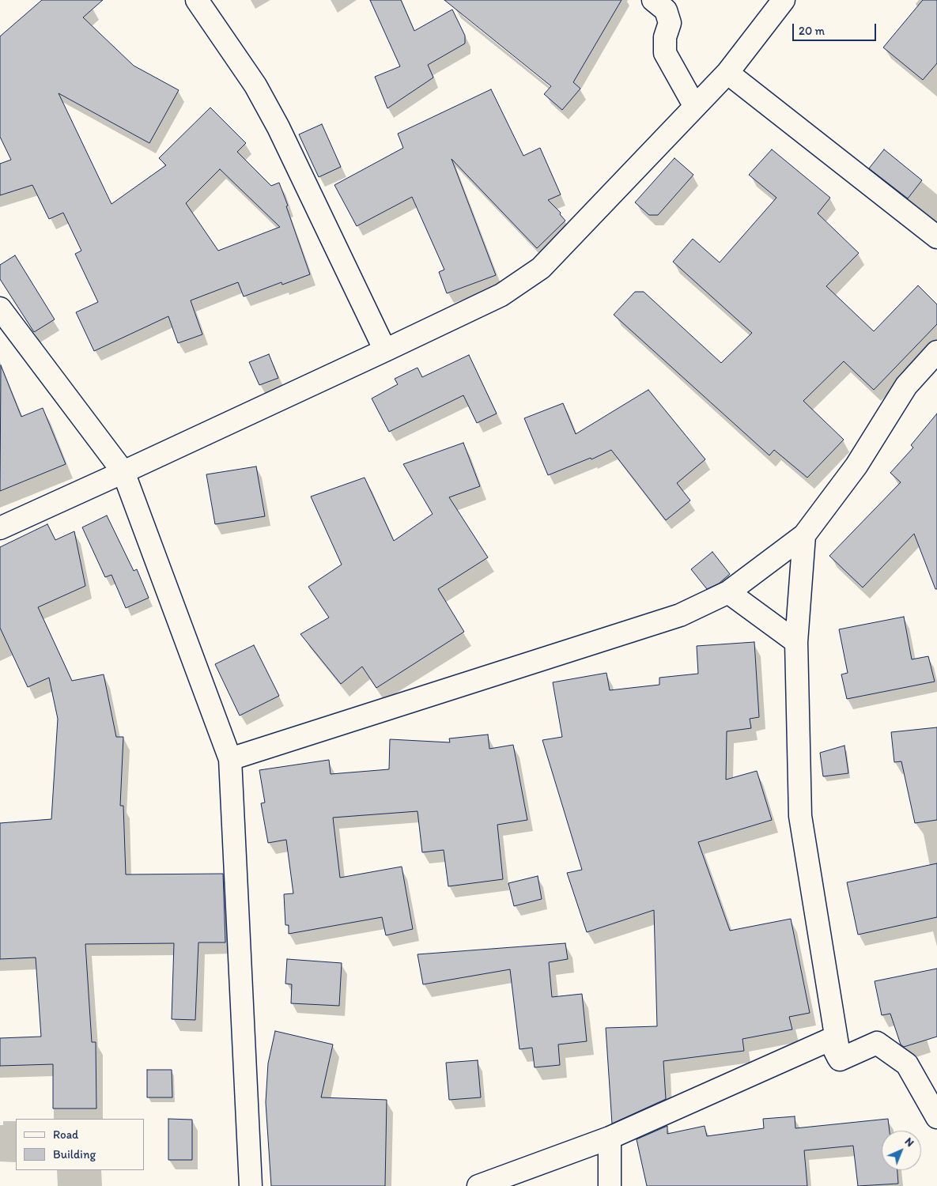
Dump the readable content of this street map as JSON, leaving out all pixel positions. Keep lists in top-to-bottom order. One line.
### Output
{"legend":["Road","Building"],"scale_bar":"20 m","north":"top right"}
